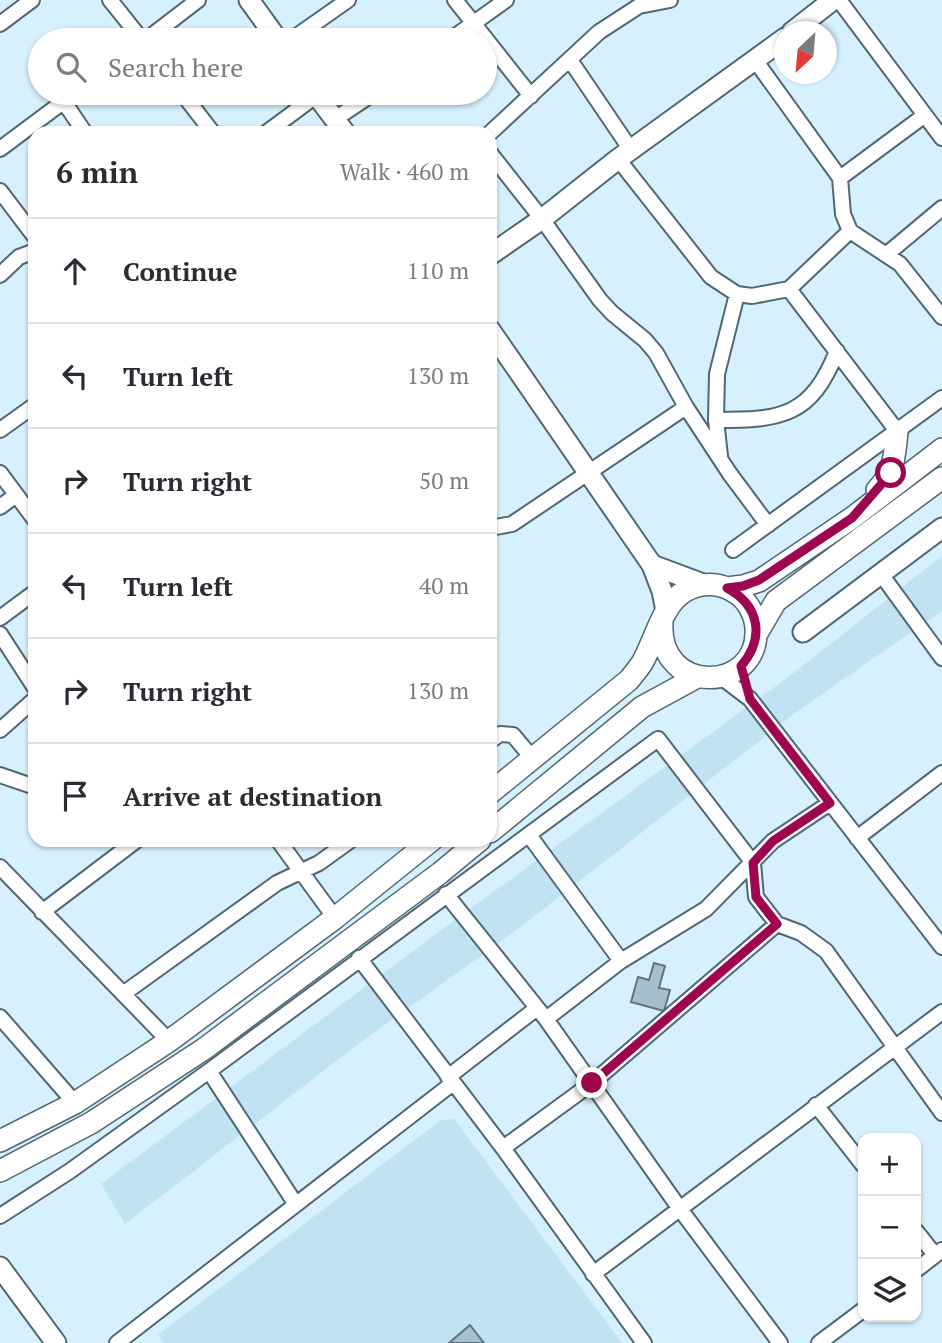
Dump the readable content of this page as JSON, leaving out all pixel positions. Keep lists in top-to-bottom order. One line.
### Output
{"north":"bottom left","page":{"search":"Search here","heading":["6 min","Walk · 460 m"],"list":[["Continue","110 m"],["Turn left","130 m"],["Turn right","50 m"],["Turn left","40 m"],["Turn right","130 m"],"Arrive at destination"],"map_buttons":["+","−"]}}
